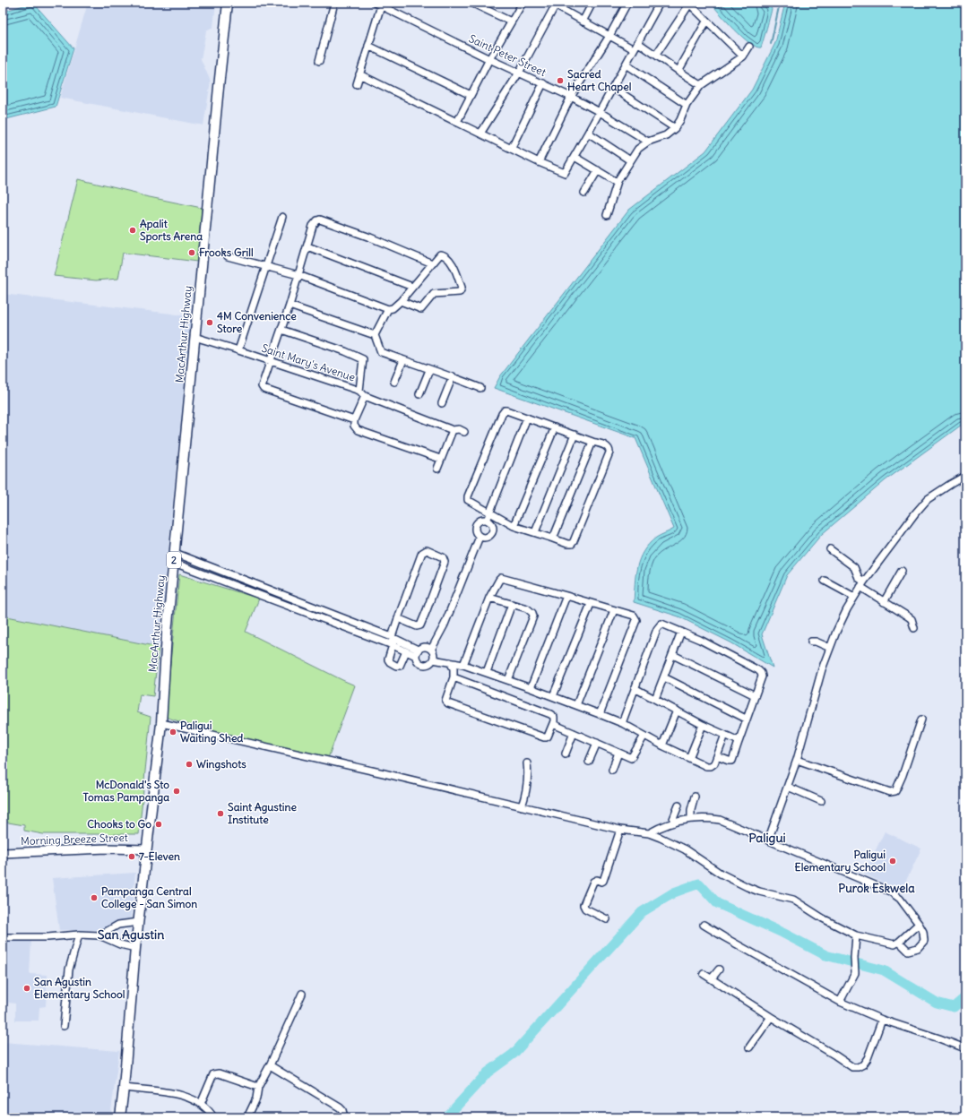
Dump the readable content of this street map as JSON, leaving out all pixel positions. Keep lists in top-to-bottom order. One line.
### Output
{"streets":{"highway":["MacArthur Highway","2"],"main road":["Morning Breeze Street"],"street":["Saint Peter Street","Saint Mary's Avenue"]},"crossings":[["MacArthur Highway","Saint Mary's Avenue"],["MacArthur Highway","Morning Breeze Street"]],"districts":["Paligui","Purok Eskwela","San Agustin"],"places":["Sacred Heart Chapel","Apalit Sports Arena","Frooks Grill","4M Convenience Store","Paligui Waiting Shed","Wingshots","McDonald's Sto Tomas Pampanga","Saint Agustine Institute","Chooks to Go","7-Eleven","Paligui Elementary School","Pampanga Central College - San Simon","San Agustin Elementary School"]}
